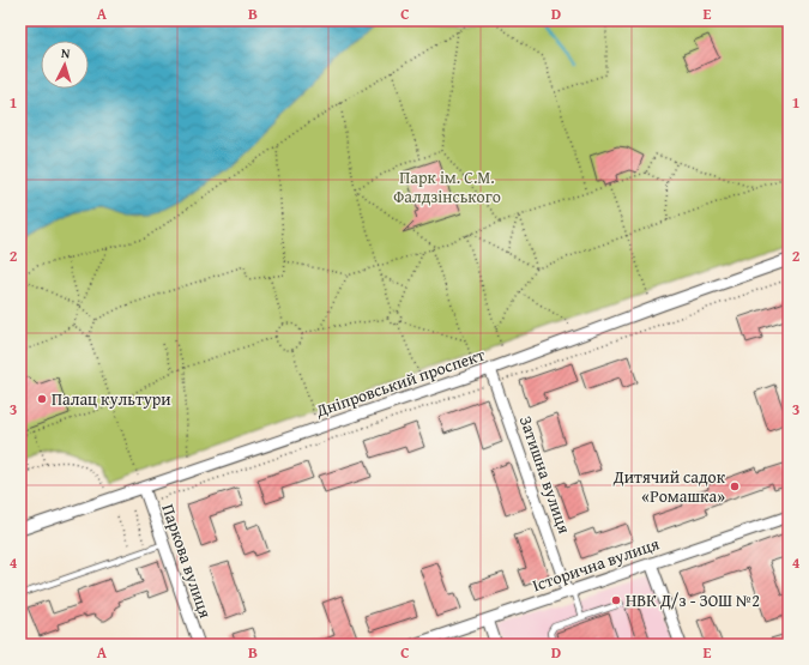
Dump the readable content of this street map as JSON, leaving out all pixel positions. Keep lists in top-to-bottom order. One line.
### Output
{"streets":{"street":["Дніпровський проспект","Затишна вулиця","Паркова вулиця","Історична вулиця"]},"crossings":[["Дніпровський проспект","Затишна вулиця"],["Дніпровський проспект","Паркова вулиця"],["Затишна вулиця","Історична вулиця"]],"parks":["Парк ім. С.М. Фалдзінського"],"places":["Палац культури","Дитячий садок «Ромашка»","НВК Д/з - ЗОШ №2"],"north":"top","grid":{"columns":["A","B","C","D","E"],"rows":["1","2","3","4"]}}
